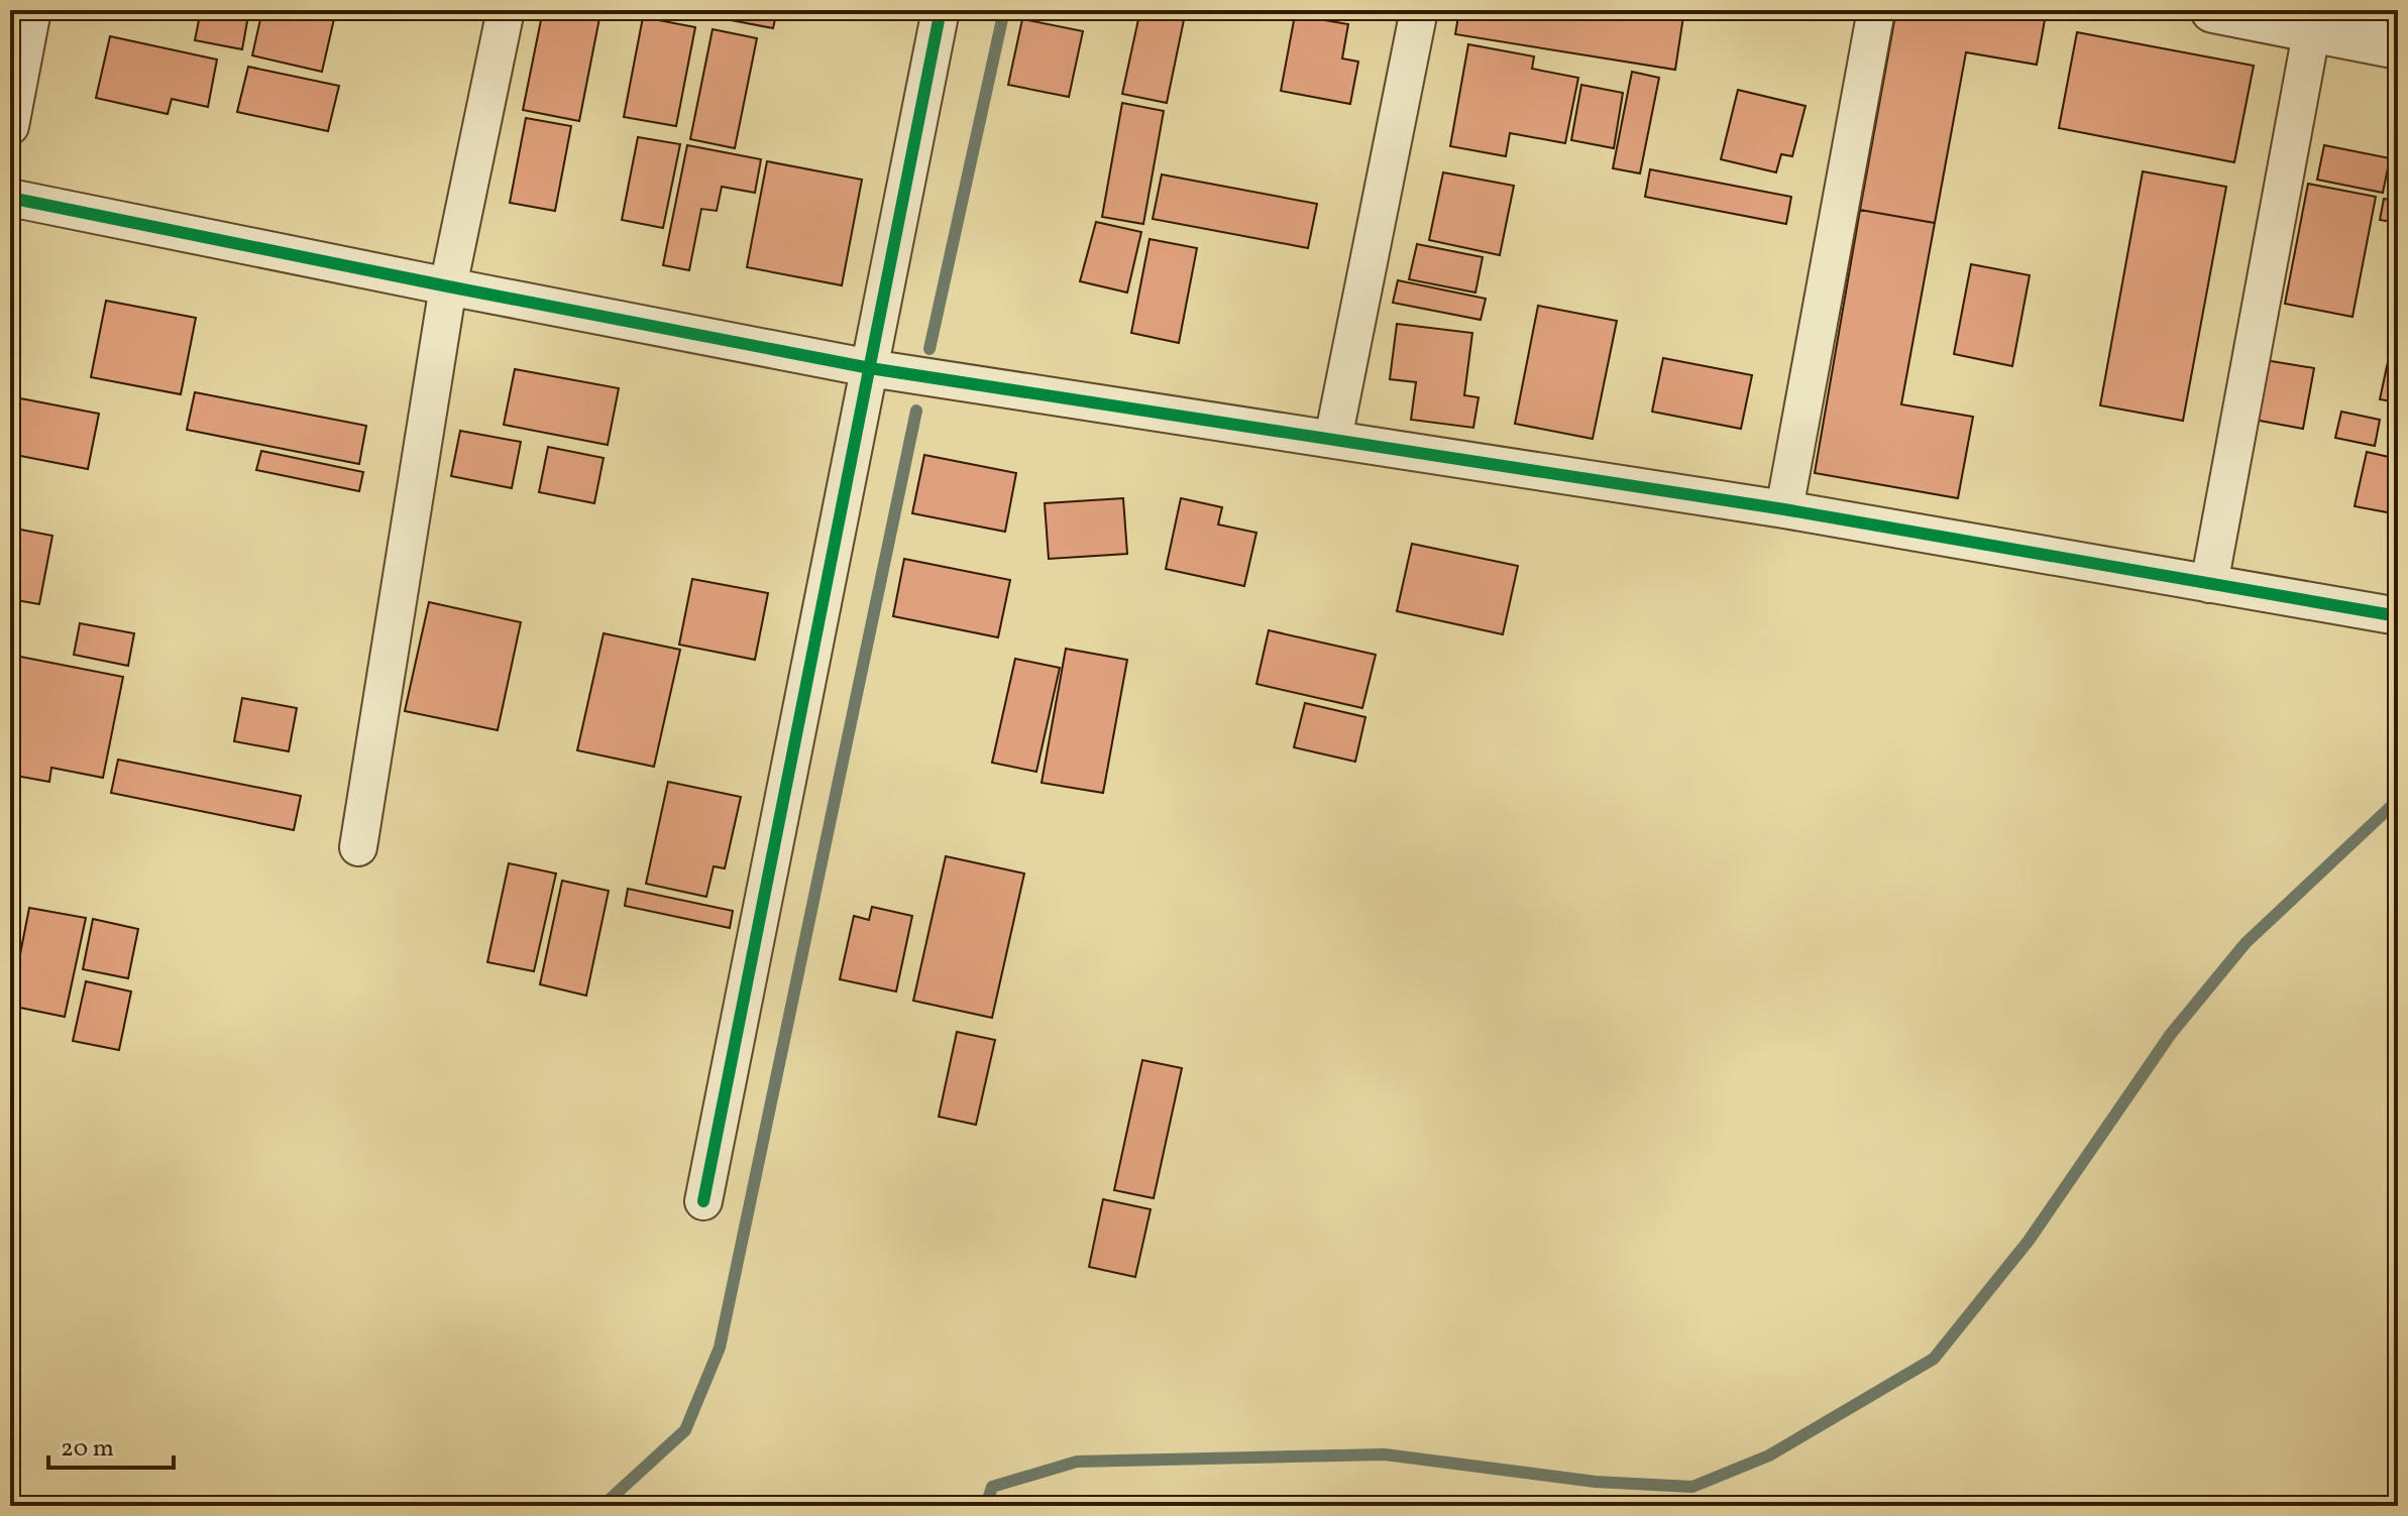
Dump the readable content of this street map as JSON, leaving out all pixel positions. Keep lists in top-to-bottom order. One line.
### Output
{"scale_bar":"20 m"}
